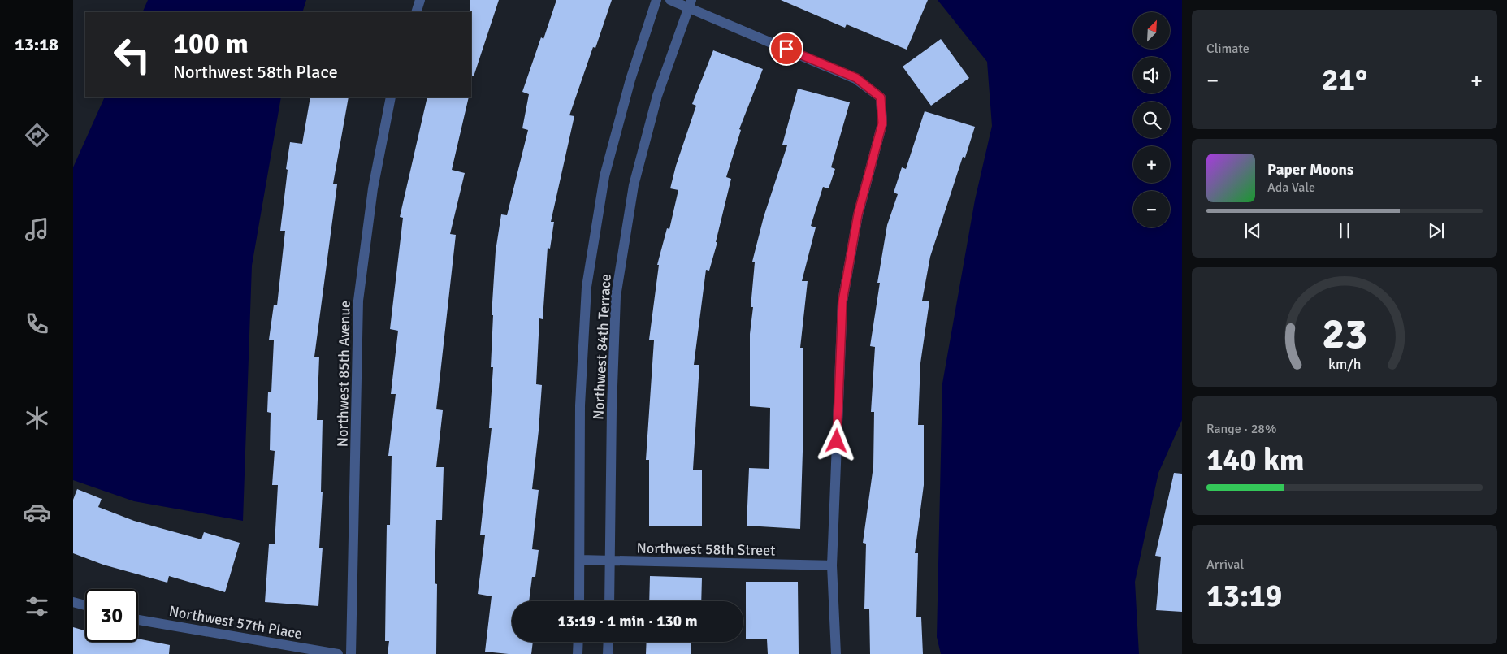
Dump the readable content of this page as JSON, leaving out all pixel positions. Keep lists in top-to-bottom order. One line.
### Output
{"streets":{"street":["Northwest 84th Terrace","Northwest 85th Avenue","Northwest 58th Street","Northwest 57th Place"]},"crossings":[["Northwest 84th Terrace","Northwest 58th Street"]],"north":"top right","page":{"tabs":"13:18","tile":["Climate",["Range · 28%","140 km"],["Arrival","13:19"]],"map_buttons":["+","−"],"turn":["100 m","Northwest 58th Place"],"heat":["−","21°","+"],"song":["Paper Moons","Ada Vale"],"limit":"30","trip":"13:19 · 1 min · 130 m","gauge":["23","km/h"]}}
